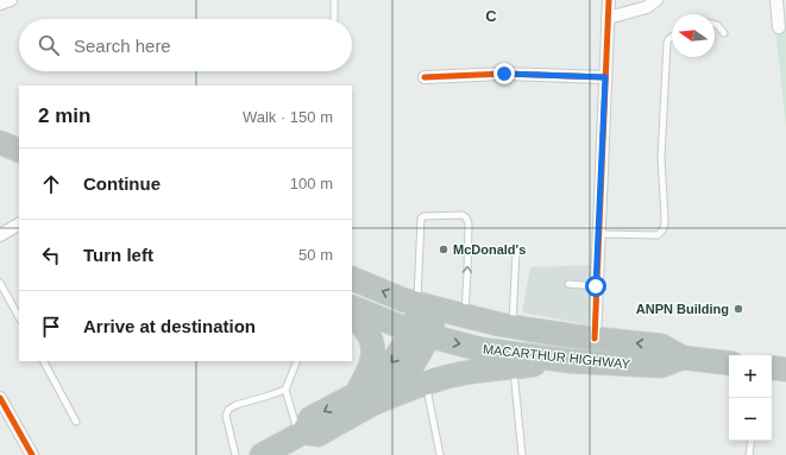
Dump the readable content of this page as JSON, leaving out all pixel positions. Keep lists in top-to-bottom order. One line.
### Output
{"streets":{"highway":["MACARTHUR HIGHWAY"]},"places":["McDonald's","ANPN Building"],"north":"left","page":{"search":"Search here","heading":["2 min","Walk · 150 m"],"list":[["Continue","100 m"],["Turn left","50 m"],"Arrive at destination"],"map_buttons":["+","−"]},"grid":{"columns":["C"]}}
